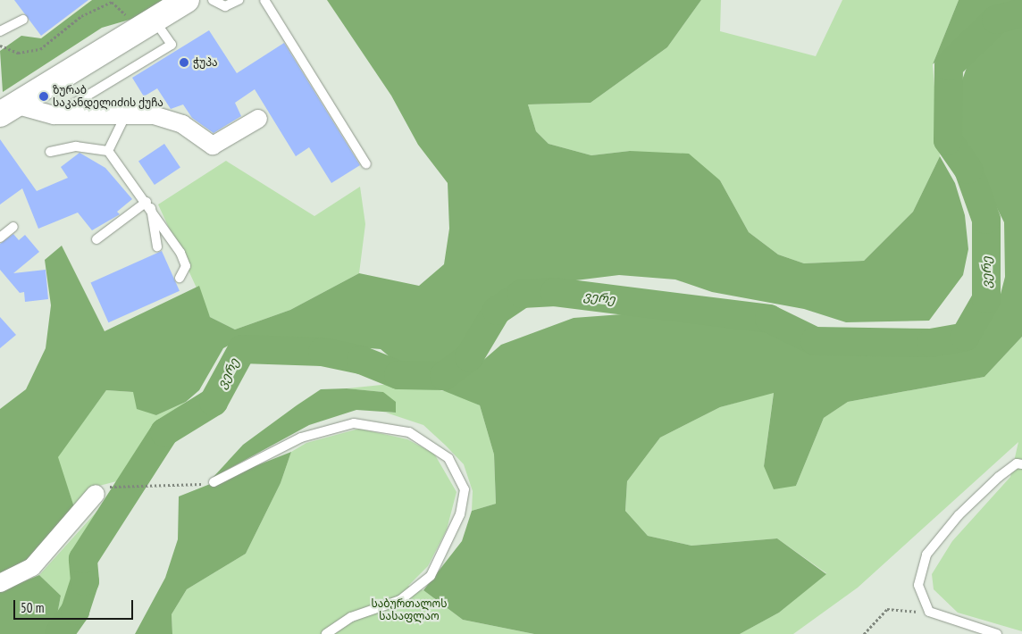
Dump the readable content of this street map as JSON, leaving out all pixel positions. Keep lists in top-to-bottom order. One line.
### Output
{"water":["ვერე"],"parks":["საბურთალოს სასაფლაო"],"places":["ჭუპა","ზურაბ საკანდელიძის ქუჩა"],"scale_bar":"50 m"}
